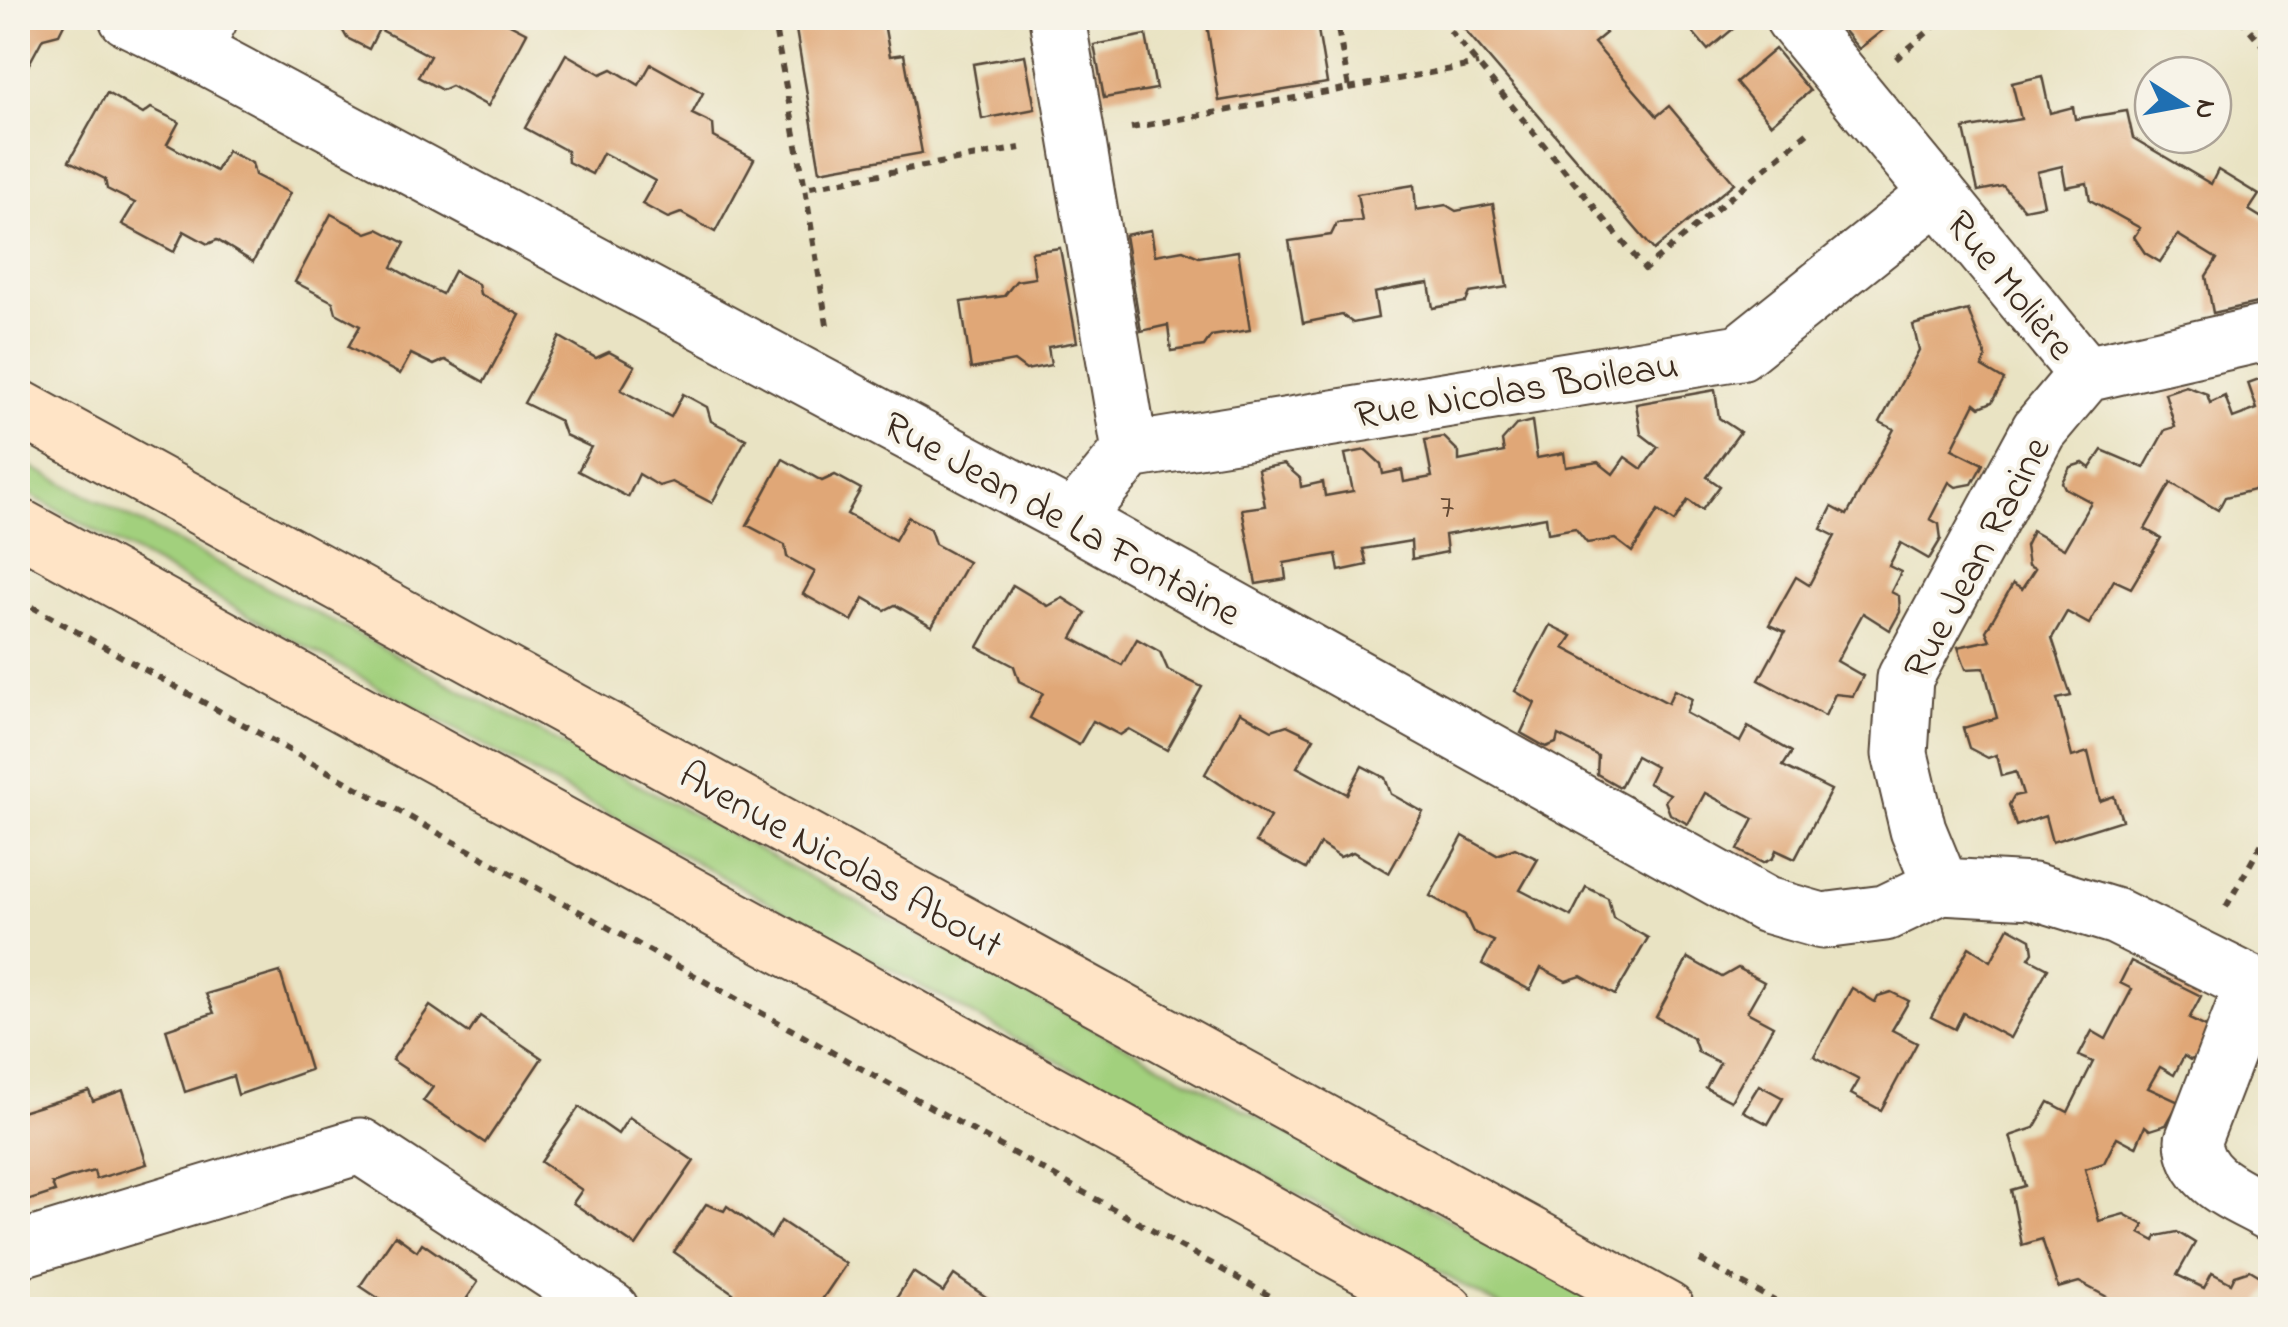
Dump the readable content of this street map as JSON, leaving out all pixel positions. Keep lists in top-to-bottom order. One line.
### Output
{"streets":{"main road":["Avenue Nicolas About"],"street":["Rue Molière","Rue Nicolas Boileau","Rue Jean de La Fontaine","Rue Jean Racine"]},"crossings":[["Rue Molière","Rue Nicolas Boileau"],["Rue Molière","Rue Jean Racine"],["Rue Jean de La Fontaine","Rue Jean Racine"]],"house_numbers":["7"],"north":"right"}
